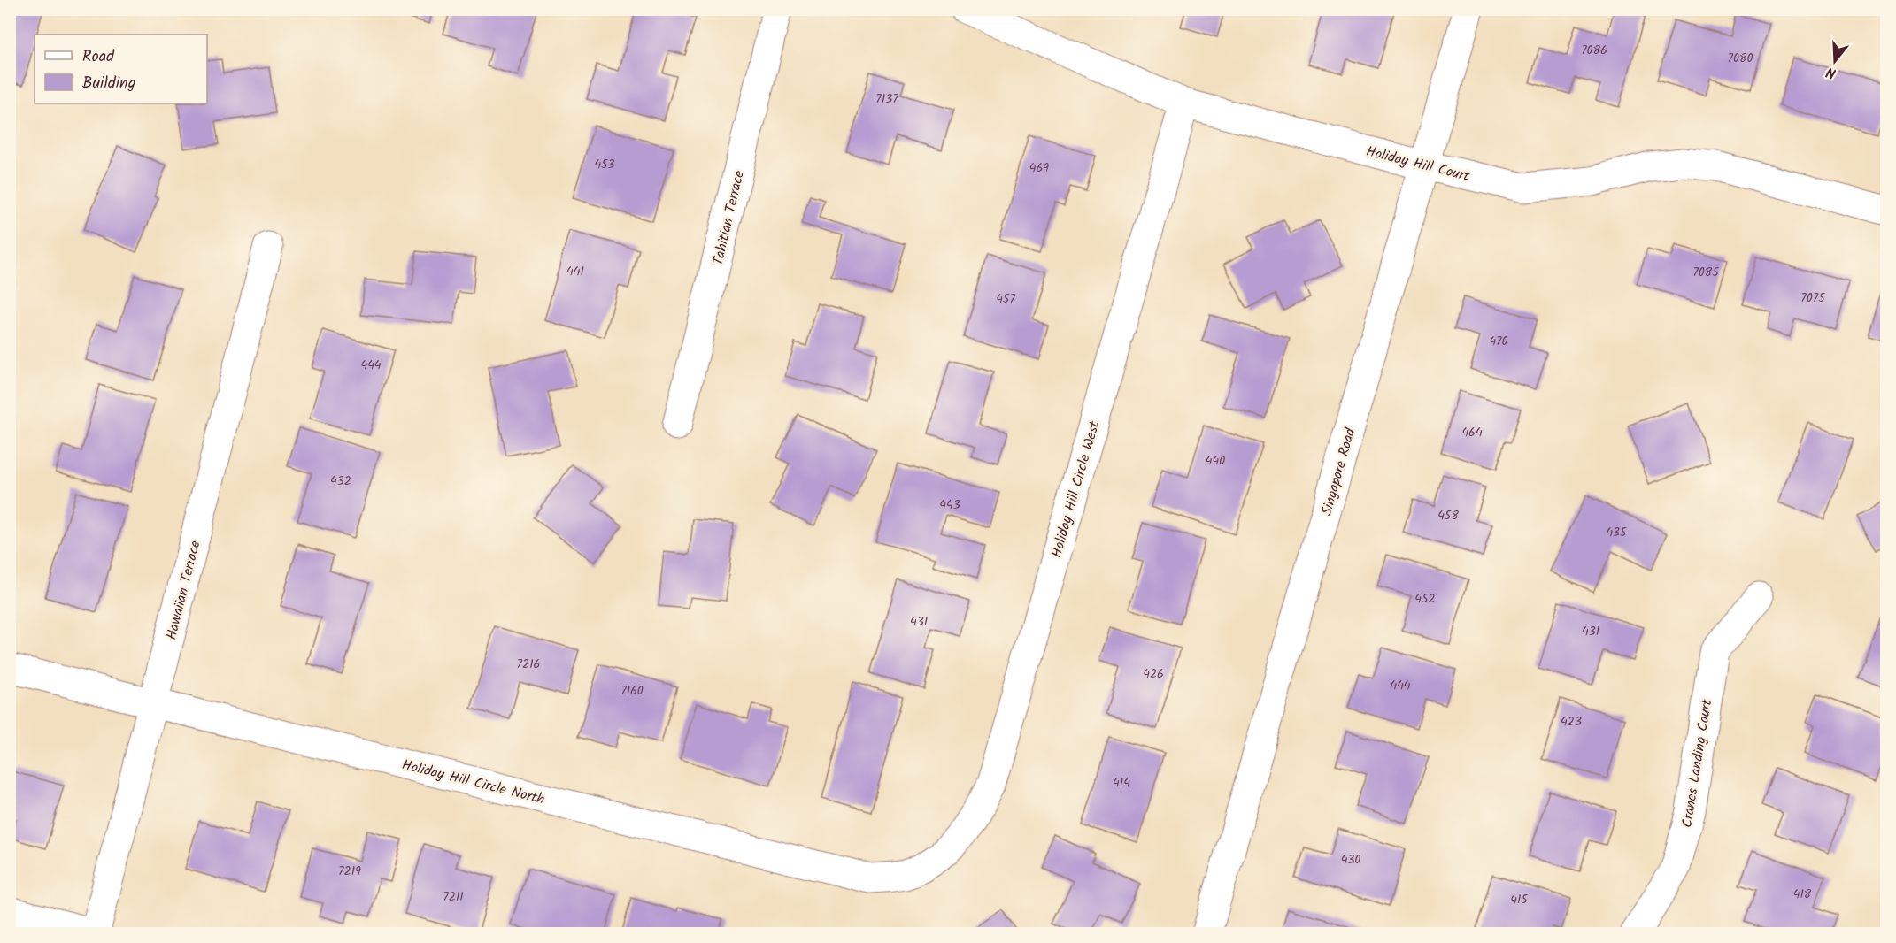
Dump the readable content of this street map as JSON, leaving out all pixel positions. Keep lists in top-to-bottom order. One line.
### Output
{"streets":{"street":["Holiday Hill Court","Tahitian Terrace","Singapore Road","Holiday Hill Circle West","Hawaiian Terrace","Cranes Landing Court","Holiday Hill Circle North"]},"crossings":[["Holiday Hill Court","Singapore Road"],["Holiday Hill Court","Holiday Hill Circle West"],["Holiday Hill Circle West","Holiday Hill Circle North"],["Hawaiian Terrace","Holiday Hill Circle North"]],"house_numbers":["7086","7080","7137","453","469","441","7085","7075","457","470","444","464","440","432","443","458","435","452","431","431","7216","426","444","7160","423","414","430","7219","418","7211","415"],"legend":["Road","Building"],"north":"bottom"}
